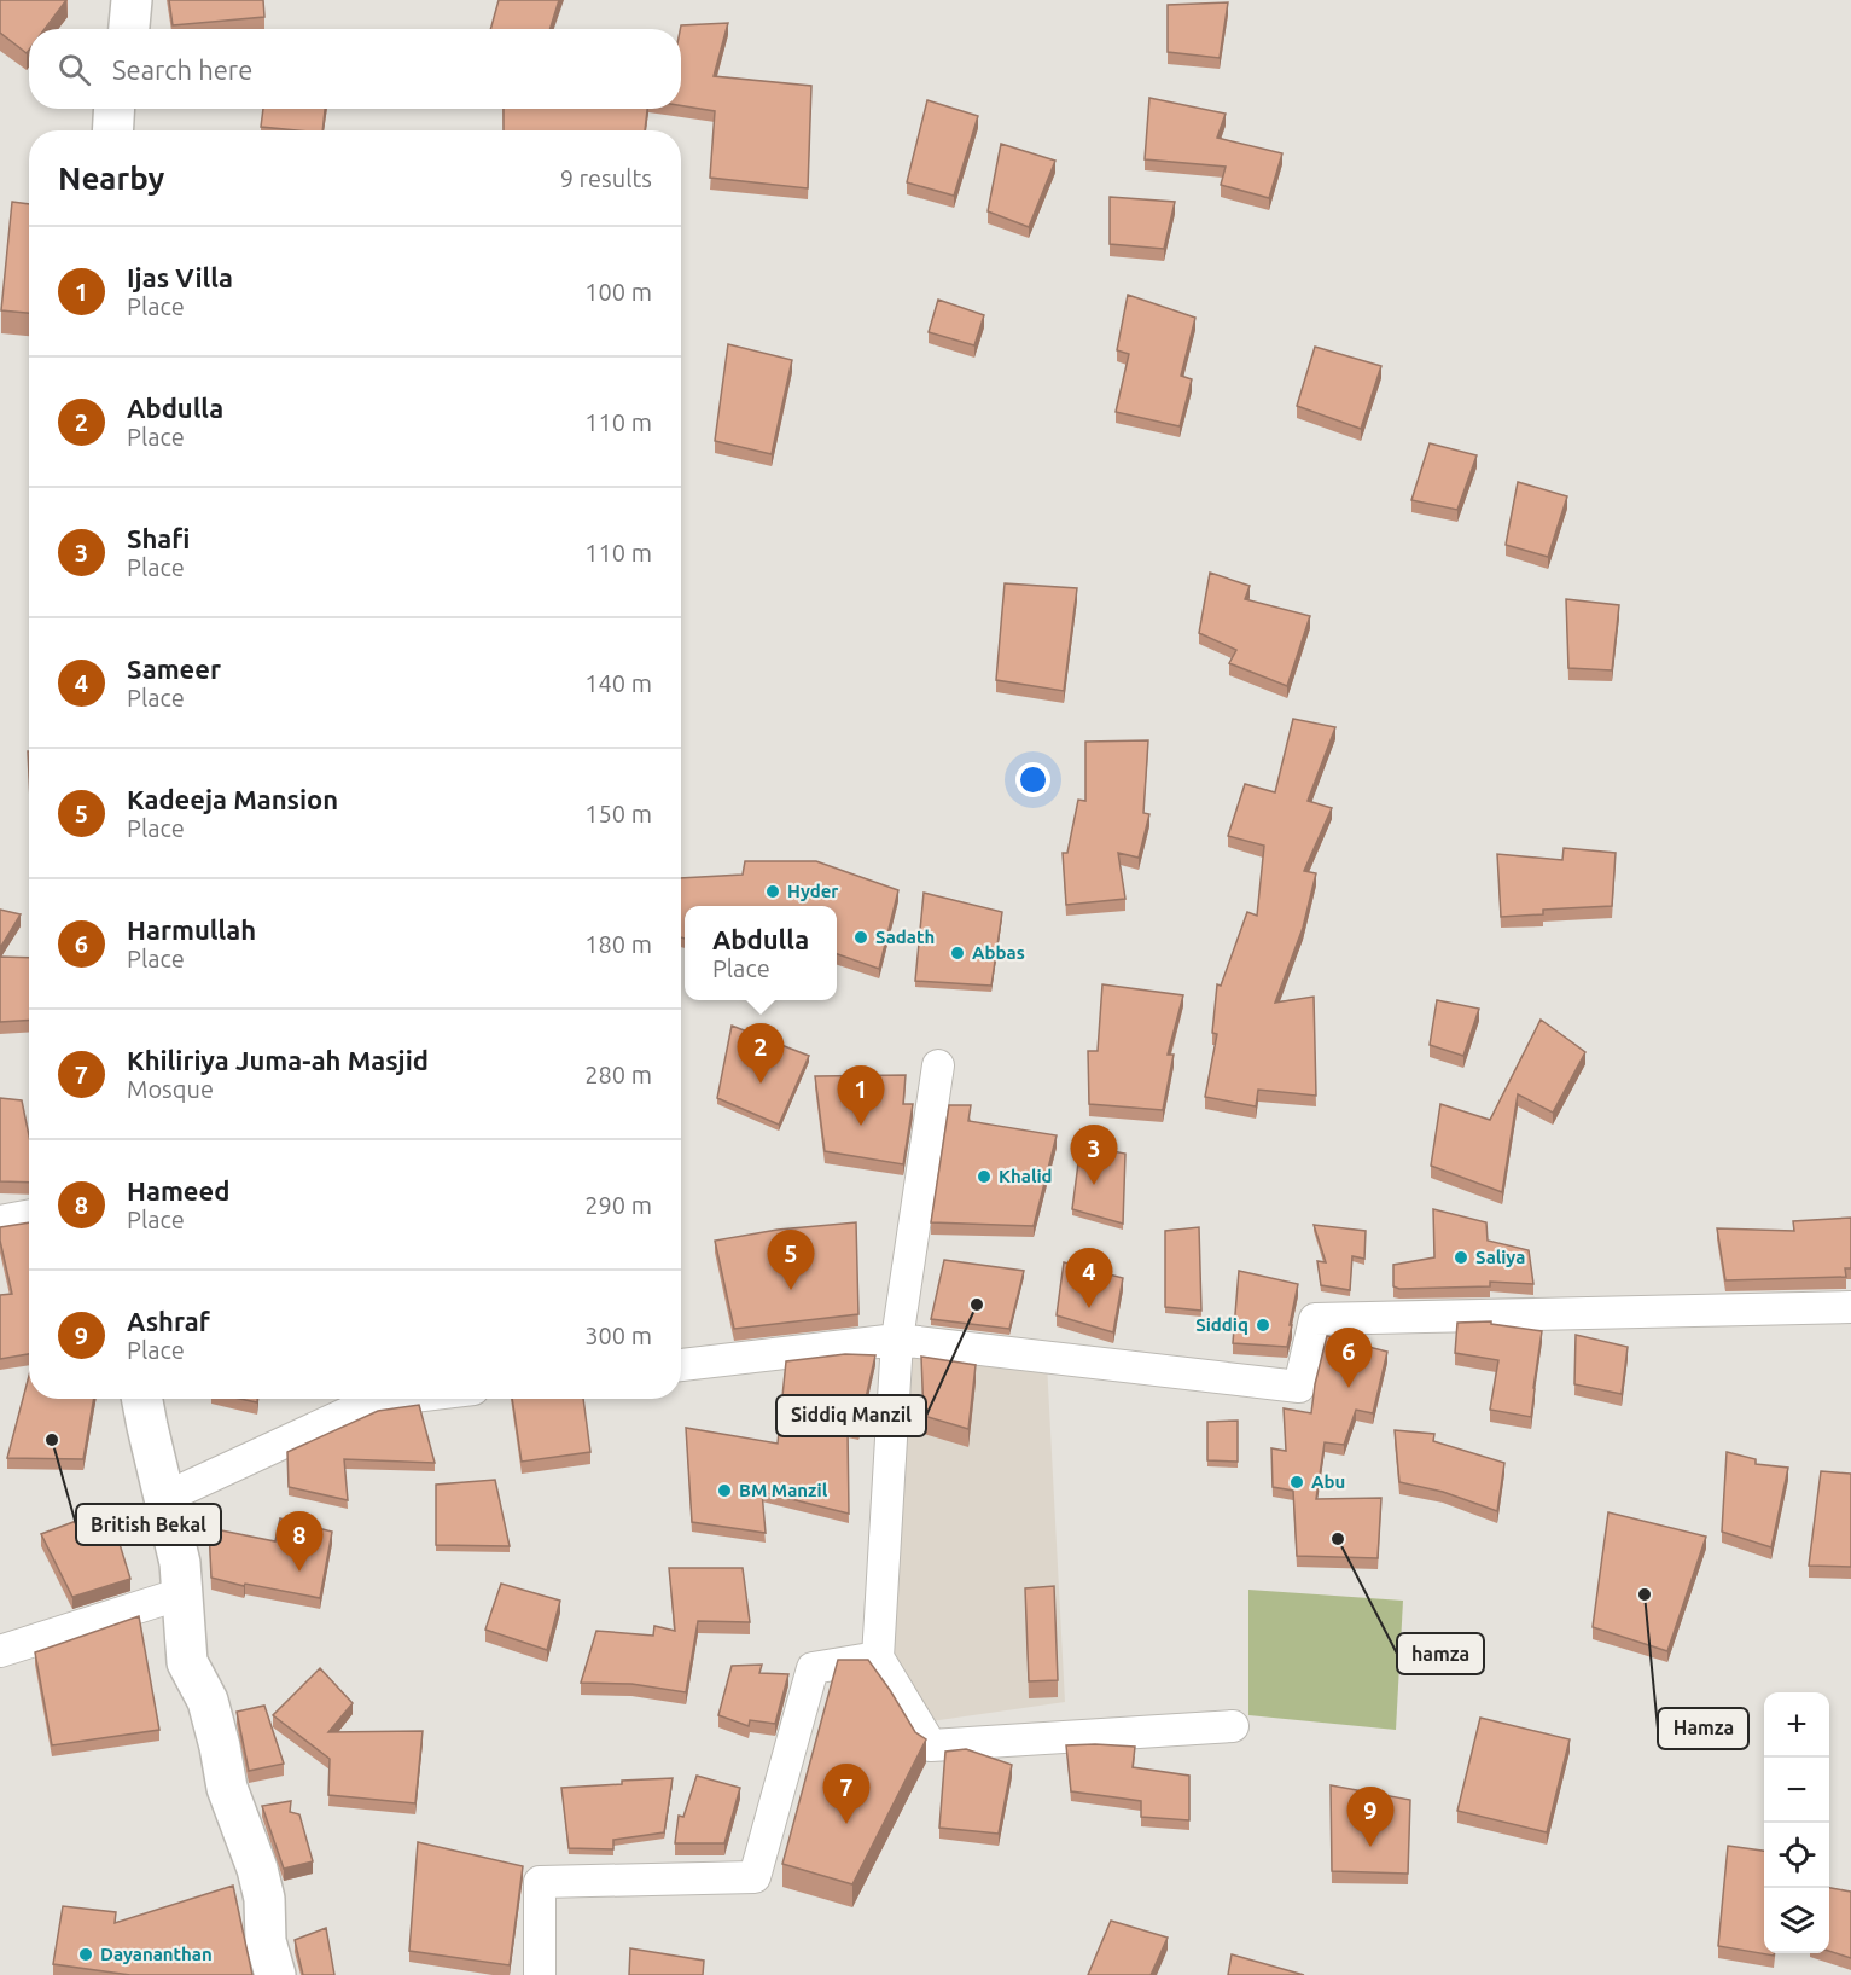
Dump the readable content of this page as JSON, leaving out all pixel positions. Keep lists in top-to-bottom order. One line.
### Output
{"places":["Hyder","Sadath","Abbas","Khalid","Saliya","Siddiq Manzil","Siddiq","British Bekal","Abu","BM Manzil","hamza","Hamza","Dayananthan"],"page":{"search":"Search here","heading":["Nearby","9 results"],"list":[{"mark":"1","name":"Ijas Villa","note":"Place","value":"100 m"},{"mark":"2","name":"Abdulla","note":"Place","value":"110 m"},{"mark":"3","name":"Shafi","note":"Place","value":"110 m"},{"mark":"4","name":"Sameer","note":"Place","value":"140 m"},{"mark":"5","name":"Kadeeja Mansion","note":"Place","value":"150 m"},{"mark":"6","name":"Harmullah","note":"Place","value":"180 m"},{"mark":"7","name":"Khiliriya Juma-ah Masjid","note":"Mosque","value":"280 m"},{"mark":"8","name":"Hameed","note":"Place","value":"290 m"},{"mark":"9","name":"Ashraf","note":"Place","value":"300 m"}],"popup":["Abdulla","Place"],"pins":["2","1","3","5","4","6","8","7","9"],"map_buttons":["+","−"]}}
